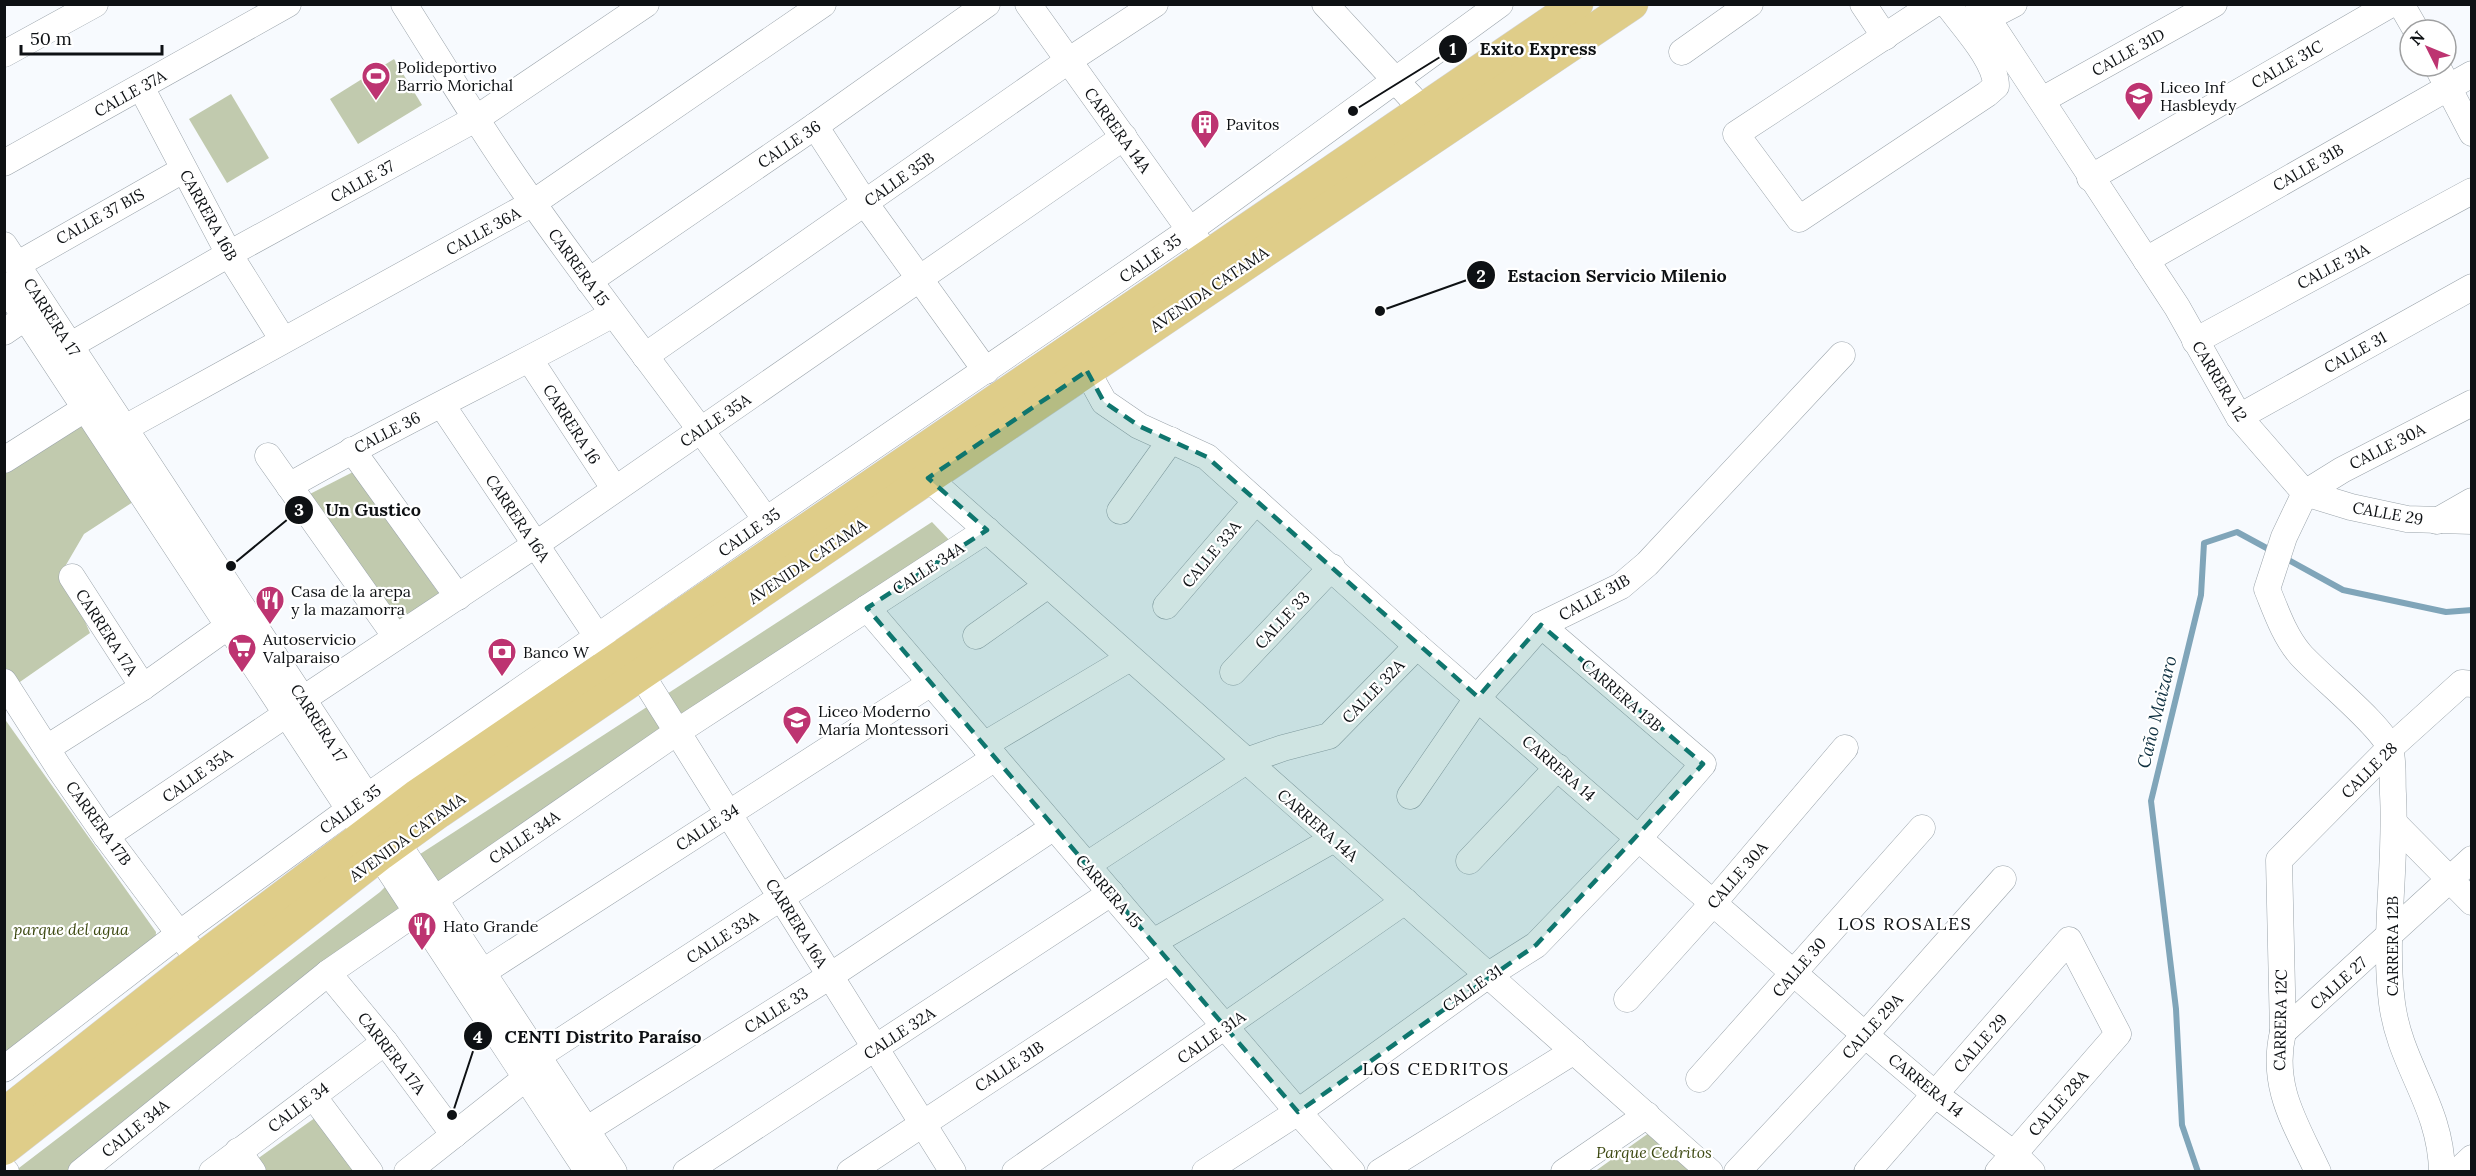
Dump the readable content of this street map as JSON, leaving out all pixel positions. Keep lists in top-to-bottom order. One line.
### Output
{"streets":{"main road":["AVENIDA CATAMA"],"street":["CALLE 31D","CALLE 31C","CALLE 37A","CARRERA 14A","CALLE 36","CALLE 31B","CALLE 35B","CALLE 37","CARRERA 16B","CALLE 37 BIS","CALLE 36A","CALLE 35","CALLE 31A","CARRERA 15","CARRERA 17","CALLE 31","CARRERA 12","CALLE 35A","CARRERA 16","CALLE 30A","CALLE 29","CARRERA 16A","CALLE 33A","CALLE 34A","CALLE 33","CARRERA 17A","CALLE 32A","CARRERA 13B","CARRERA 14","CALLE 28","CARRERA 17B","CALLE 34","CARRERA 12B","CALLE 30","CALLE 27","CARRERA 12C","CALLE 29A","CALLE 28A"]},"crossings":[["CALLE 31D","CARRERA 12"],["CALLE 31C","CARRERA 12"],["CALLE 37A","CARRERA 16B"],["CARRERA 14A","CALLE 35B"],["CARRERA 14A","CALLE 35"],["CARRERA 14A","CALLE 31A"],["CARRERA 14A","AVENIDA CATAMA"],["CARRERA 14A","CALLE 31"],["CARRERA 14A","CALLE 35A"],["CARRERA 14A","CALLE 33A"],["CARRERA 14A","CALLE 34A"],["CARRERA 14A","CALLE 32A"],["CALLE 36","CARRERA 15"],["CALLE 36","CARRERA 16"],["CALLE 36","CARRERA 16A"],["CALLE 31B","CARRERA 15"],["CALLE 31B","CARRERA 12"],["CALLE 31B","CARRERA 16A"],["CALLE 31B","CARRERA 13B"],["CALLE 31B","CARRERA 14"],["CALLE 35B","CARRERA 15"],["CALLE 37","CARRERA 16B"],["CALLE 37","CARRERA 15"],["CALLE 37","CARRERA 17"],["CARRERA 16B","CALLE 37 BIS"],["CARRERA 16B","CALLE 36A"],["CALLE 37 BIS","CARRERA 17"],["CALLE 36A","CARRERA 15"],["CALLE 36A","CARRERA 17"],["CALLE 35","CARRERA 15"],["CALLE 35","AVENIDA CATAMA"],["CALLE 35","CARRERA 17"],["CALLE 35","CARRERA 16A"],["CALLE 35","CARRERA 17B"],["CALLE 31A","CARRERA 15"],["CALLE 31A","CARRERA 12"],["CARRERA 15","CALLE 31"],["CARRERA 15","CALLE 35A"],["CARRERA 15","CALLE 33A"],["CARRERA 15","CALLE 34A"],["CARRERA 15","CALLE 33"],["CARRERA 15","CALLE 32A"],["CARRERA 15","CALLE 34"],["AVENIDA CATAMA","CARRERA 17"],["AVENIDA CATAMA","CARRERA 16A"],["AVENIDA CATAMA","CARRERA 14"],["AVENIDA CATAMA","CARRERA 17B"],["CARRERA 17","CALLE 35A"],["CARRERA 17","CALLE 33A"],["CARRERA 17","CALLE 34A"],["CARRERA 17","CALLE 33"],["CARRERA 17","CALLE 34"],["CALLE 31","CARRERA 12"],["CALLE 31","CARRERA 13B"],["CALLE 31","CARRERA 14"],["CARRERA 12","CALLE 30A"],["CARRERA 12","CALLE 29"],["CALLE 35A","CARRERA 16"],["CALLE 35A","CARRERA 16A"],["CALLE 35A","CARRERA 17B"],["CALLE 30A","CALLE 29"],["CALLE 30A","CARRERA 14"],["CALLE 29","CARRERA 14"],["CALLE 29","CALLE 28A"],["CARRERA 16A","CALLE 33A"],["CARRERA 16A","CALLE 34A"],["CARRERA 16A","CALLE 33"],["CARRERA 16A","CALLE 32A"],["CARRERA 16A","CALLE 34"],["CALLE 33A","CARRERA 17A"],["CALLE 33A","CARRERA 14"],["CALLE 34A","CARRERA 17A"],["CALLE 33","CARRERA 14"],["CARRERA 17A","CALLE 34"],["CALLE 32A","CARRERA 14"],["CARRERA 14","CALLE 30"],["CARRERA 14","CALLE 29A"],["CARRERA 14","CALLE 28A"],["CALLE 28","CARRERA 12B"],["CALLE 28","CARRERA 12C"],["CARRERA 12B","CALLE 27"],["CALLE 27","CARRERA 12C"]],"districts":["LOS ROSALES","LOS CEDRITOS"],"water":["Caño Maizaro"],"parks":["parque del agua","Parque Cedritos"],"places":{"sports":["Polideportivo Barrio Morichal"],"other":["Exito Express","Estacion Servicio Milenio","Un Gustico","CENTI Distrito Paraíso"],"school or university":["Liceo Inf Hasbleydy","Liceo Moderno María Montessori"],"building":["Pavitos"],"restaurant":["Casa de la arepa y la mazamorra","Hato Grande"],"supermarket":["Autoservicio Valparaiso"],"bank":["Banco W"]},"scale_bar":"50 m","north":"top left"}
